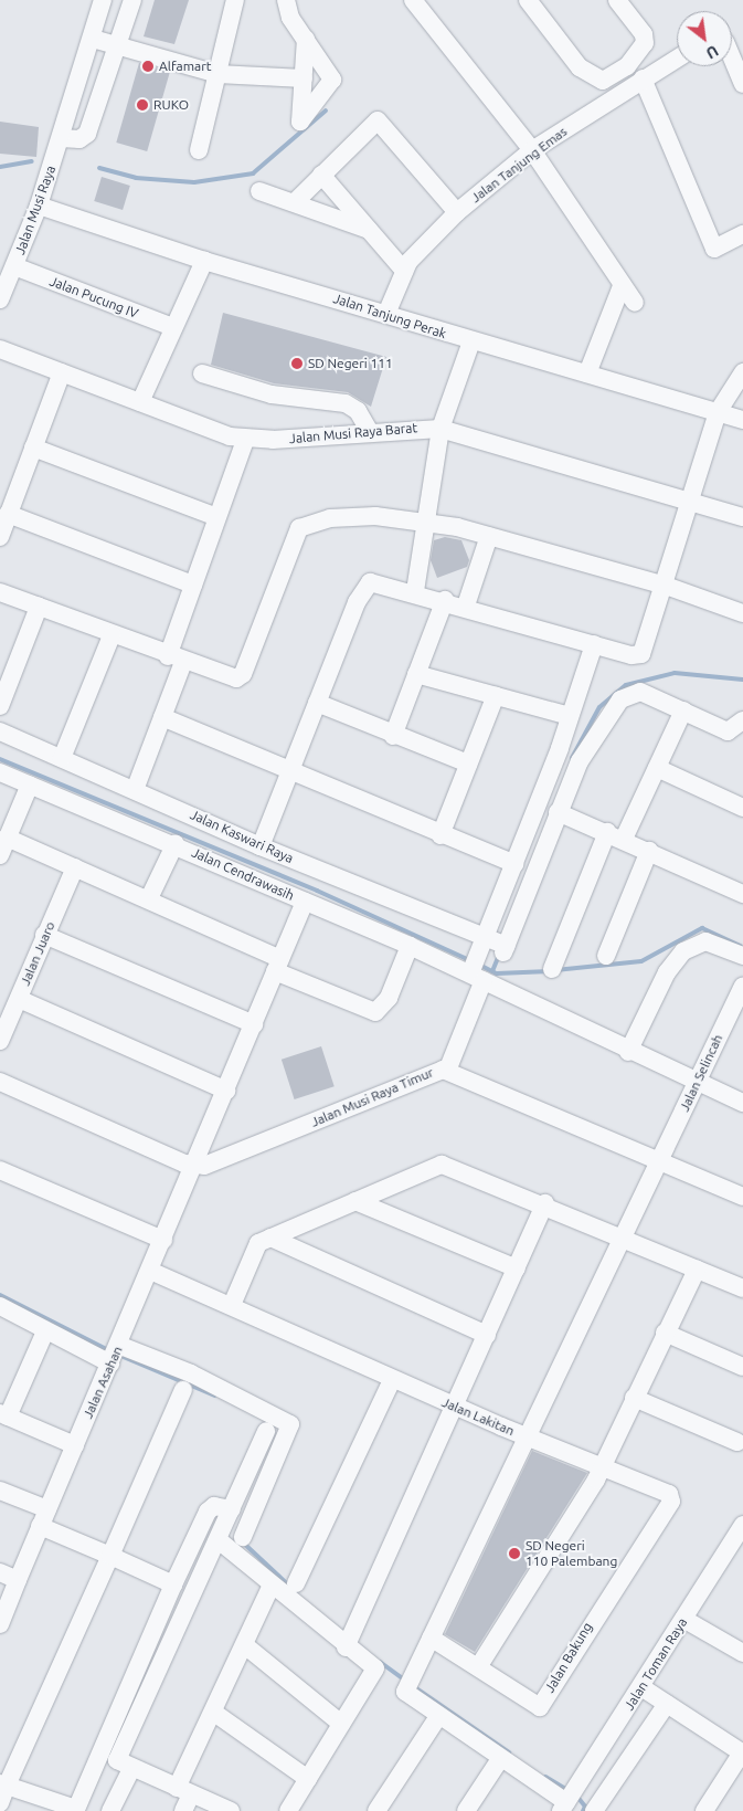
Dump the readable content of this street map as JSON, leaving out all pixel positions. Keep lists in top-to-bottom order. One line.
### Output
{"streets":{"street":["Jalan Tanjung Emas","Jalan Musi Raya","Jalan Pucung IV","Jalan Tanjung Perak","Jalan Musi Raya Barat","Jalan Kaswari Raya","Jalan Cendrawasih","Jalan Juaro","Jalan Selincah","Jalan Musi Raya Timur","Jalan Asahan","Jalan Lakitan","Jalan Bakung","Jalan Toman Raya"]},"crossings":[["Jalan Tanjung Emas","Jalan Tanjung Perak"],["Jalan Musi Raya","Jalan Pucung IV"],["Jalan Musi Raya","Jalan Tanjung Perak"],["Jalan Cendrawasih","Jalan Selincah"],["Jalan Cendrawasih","Jalan Asahan"],["Jalan Selincah","Jalan Musi Raya Timur"],["Jalan Selincah","Jalan Lakitan"],["Jalan Musi Raya Timur","Jalan Asahan"],["Jalan Musi Raya Timur","Jalan Lakitan"],["Jalan Asahan","Jalan Lakitan"]],"places":["Alfamart","RUKO","SD Negeri 111","SD Negeri 110 Palembang"],"north":"bottom right"}
